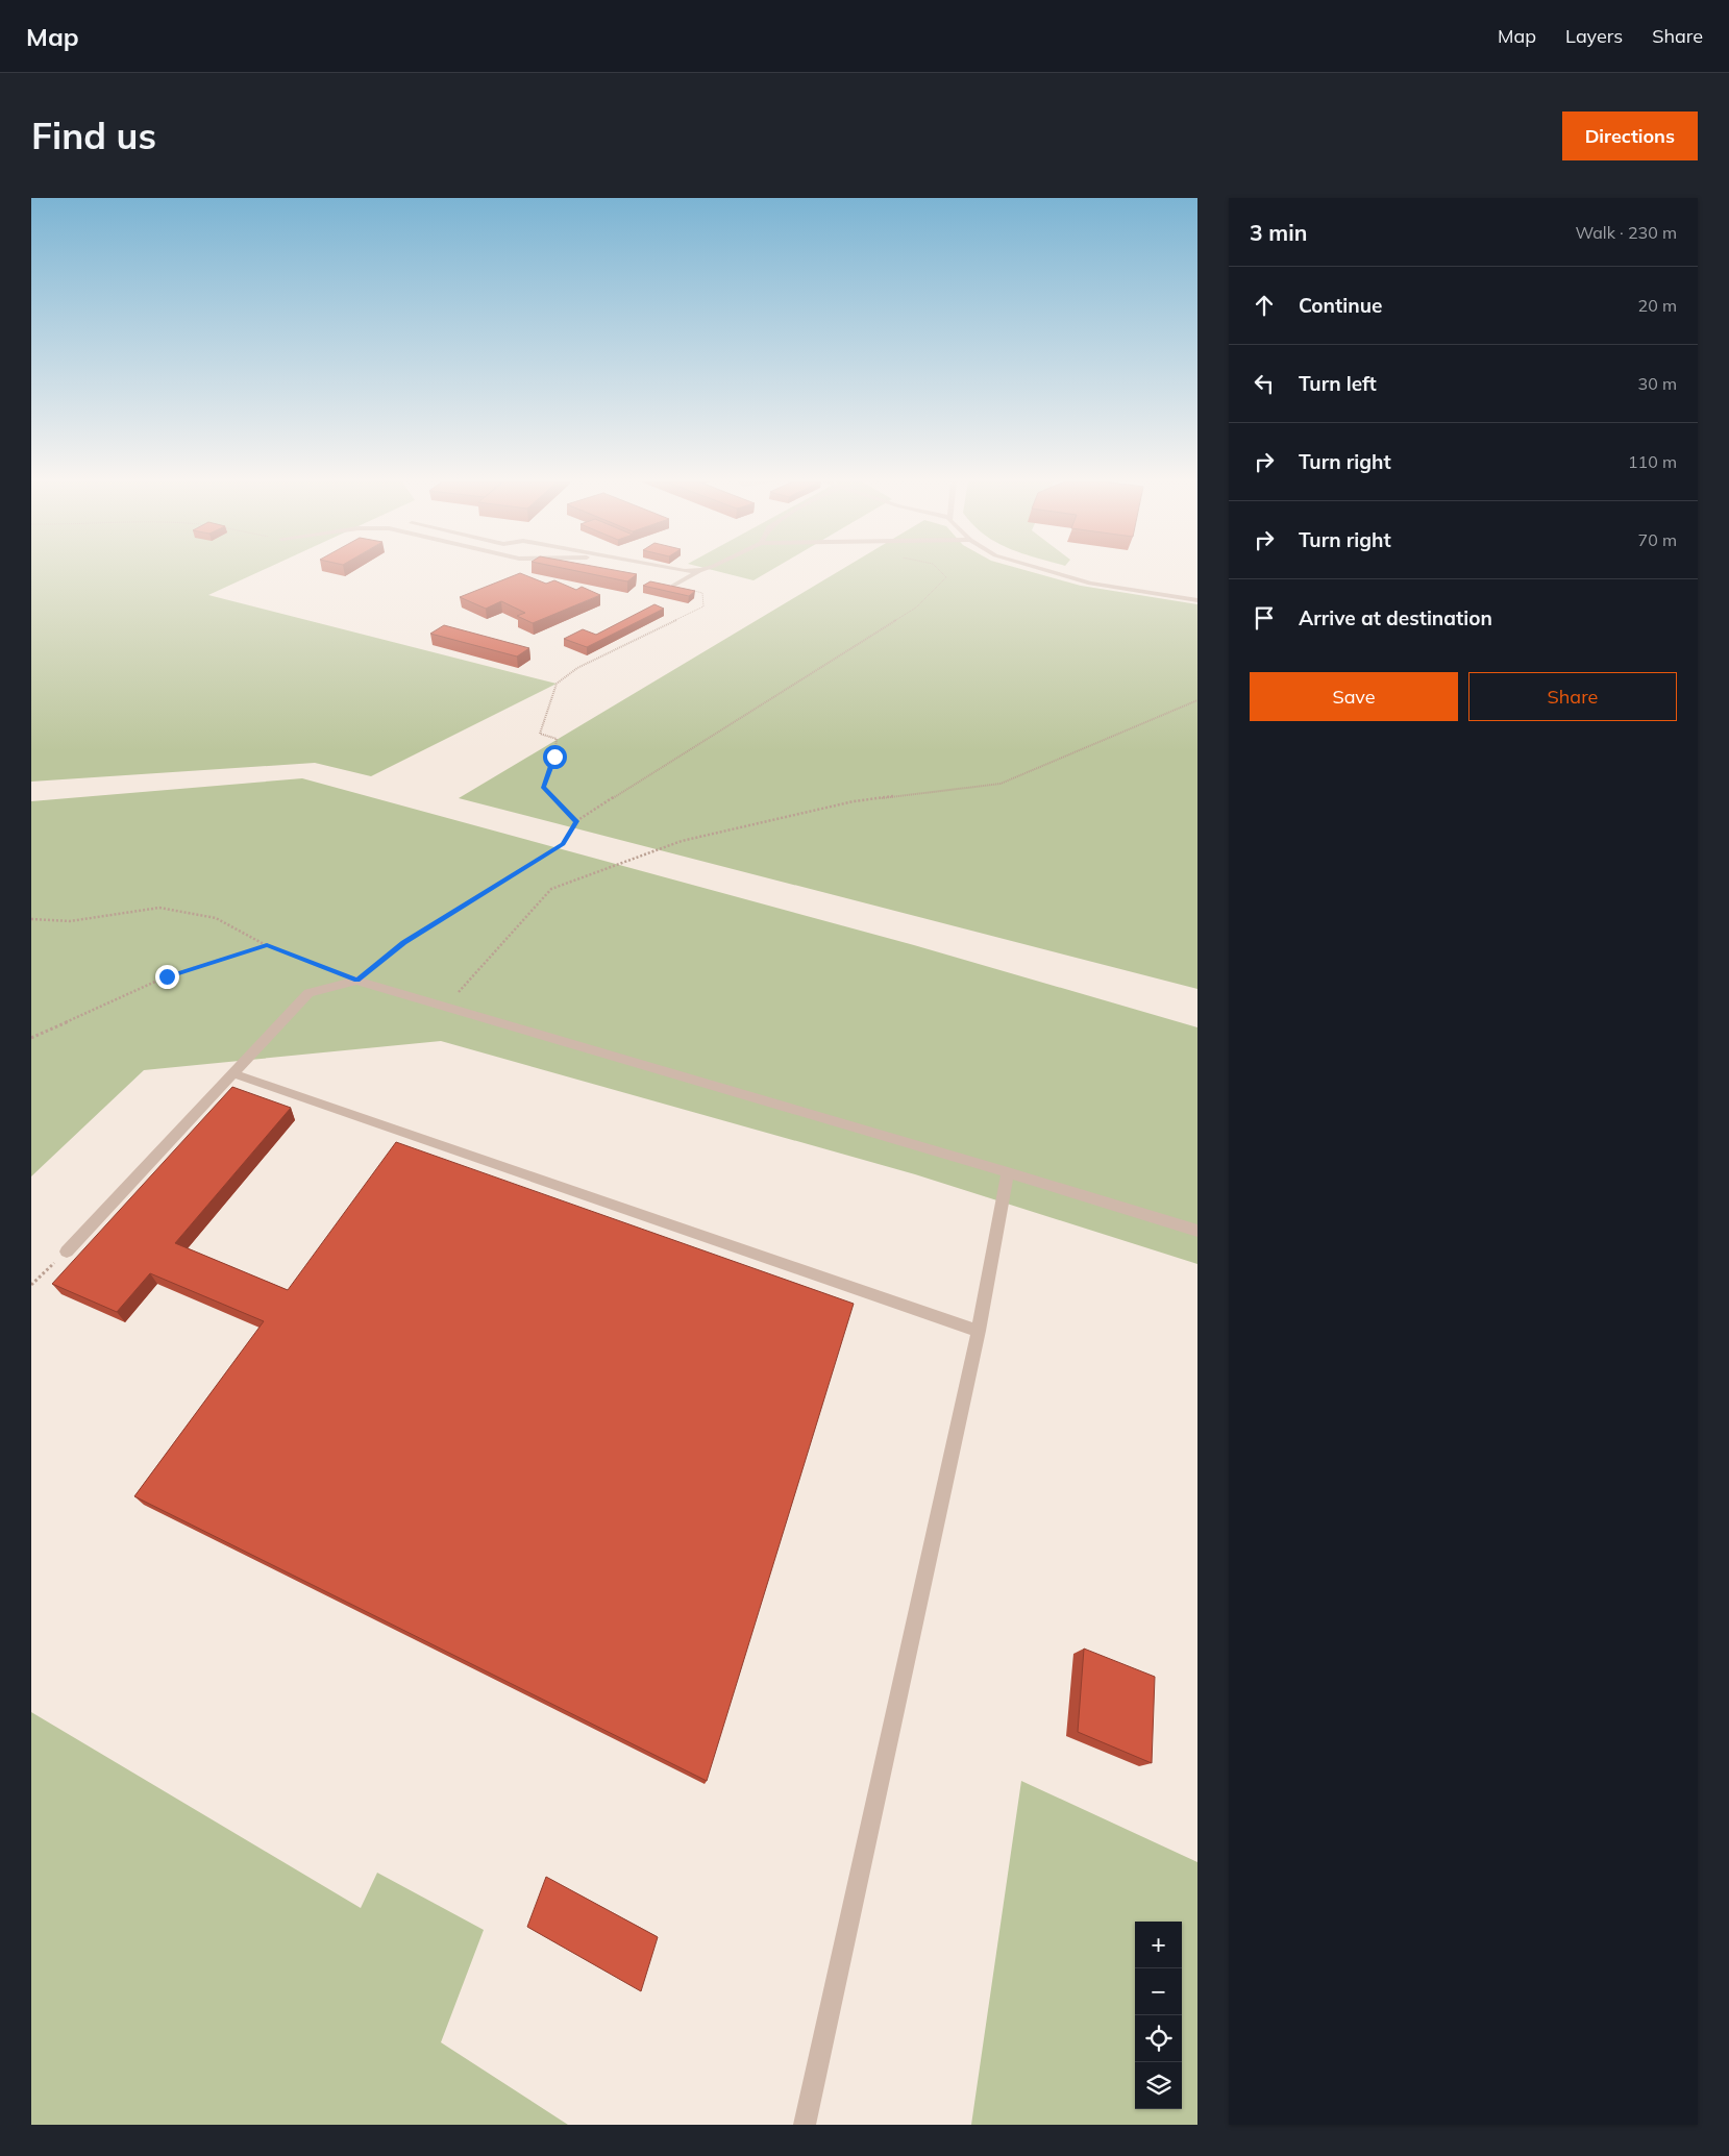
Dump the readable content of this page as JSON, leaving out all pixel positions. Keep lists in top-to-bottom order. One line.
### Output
{"page":{"header":"Map","nav":["Map","Layers","Share"],"buttons":["Directions",["Save","Share"]],"title":"Find us","heading":["3 min","Walk · 230 m"],"list":[["Continue","20 m"],["Turn left","30 m"],["Turn right","110 m"],["Turn right","70 m"],"Arrive at destination"],"map_buttons":["+","−"]}}
